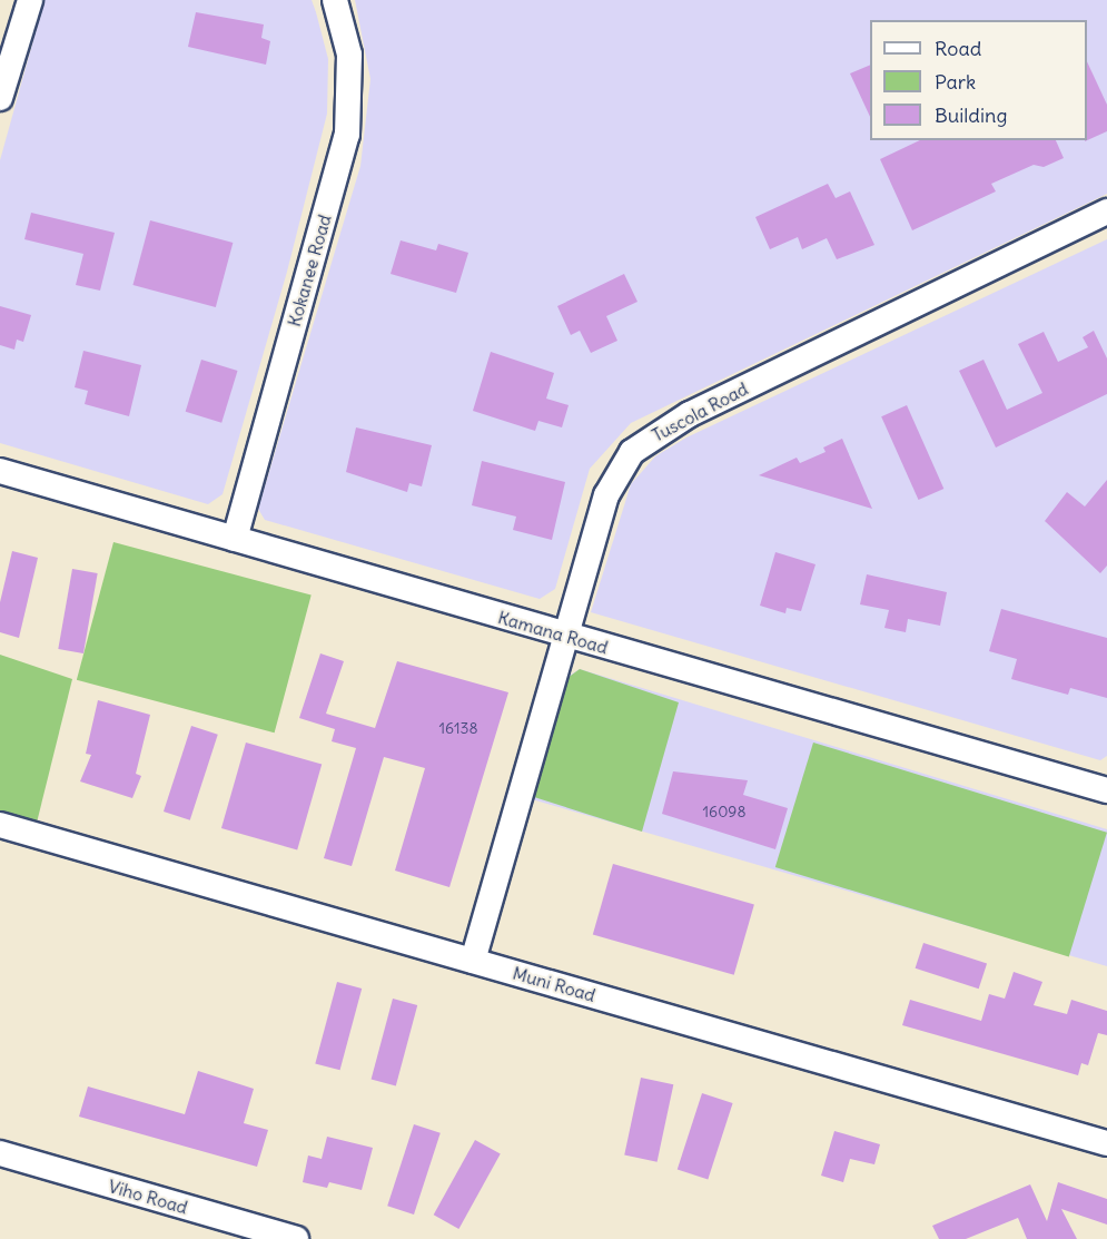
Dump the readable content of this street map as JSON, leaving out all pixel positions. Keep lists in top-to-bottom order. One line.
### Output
{"streets":{"street":["Kokanee Road","Tuscola Road","Kamana Road","Muni Road","Viho Road"]},"crossings":[["Kokanee Road","Kamana Road"],["Tuscola Road","Kamana Road"],["Tuscola Road","Muni Road"]],"house_numbers":["16138","16098"],"legend":["Road","Park","Building"]}
